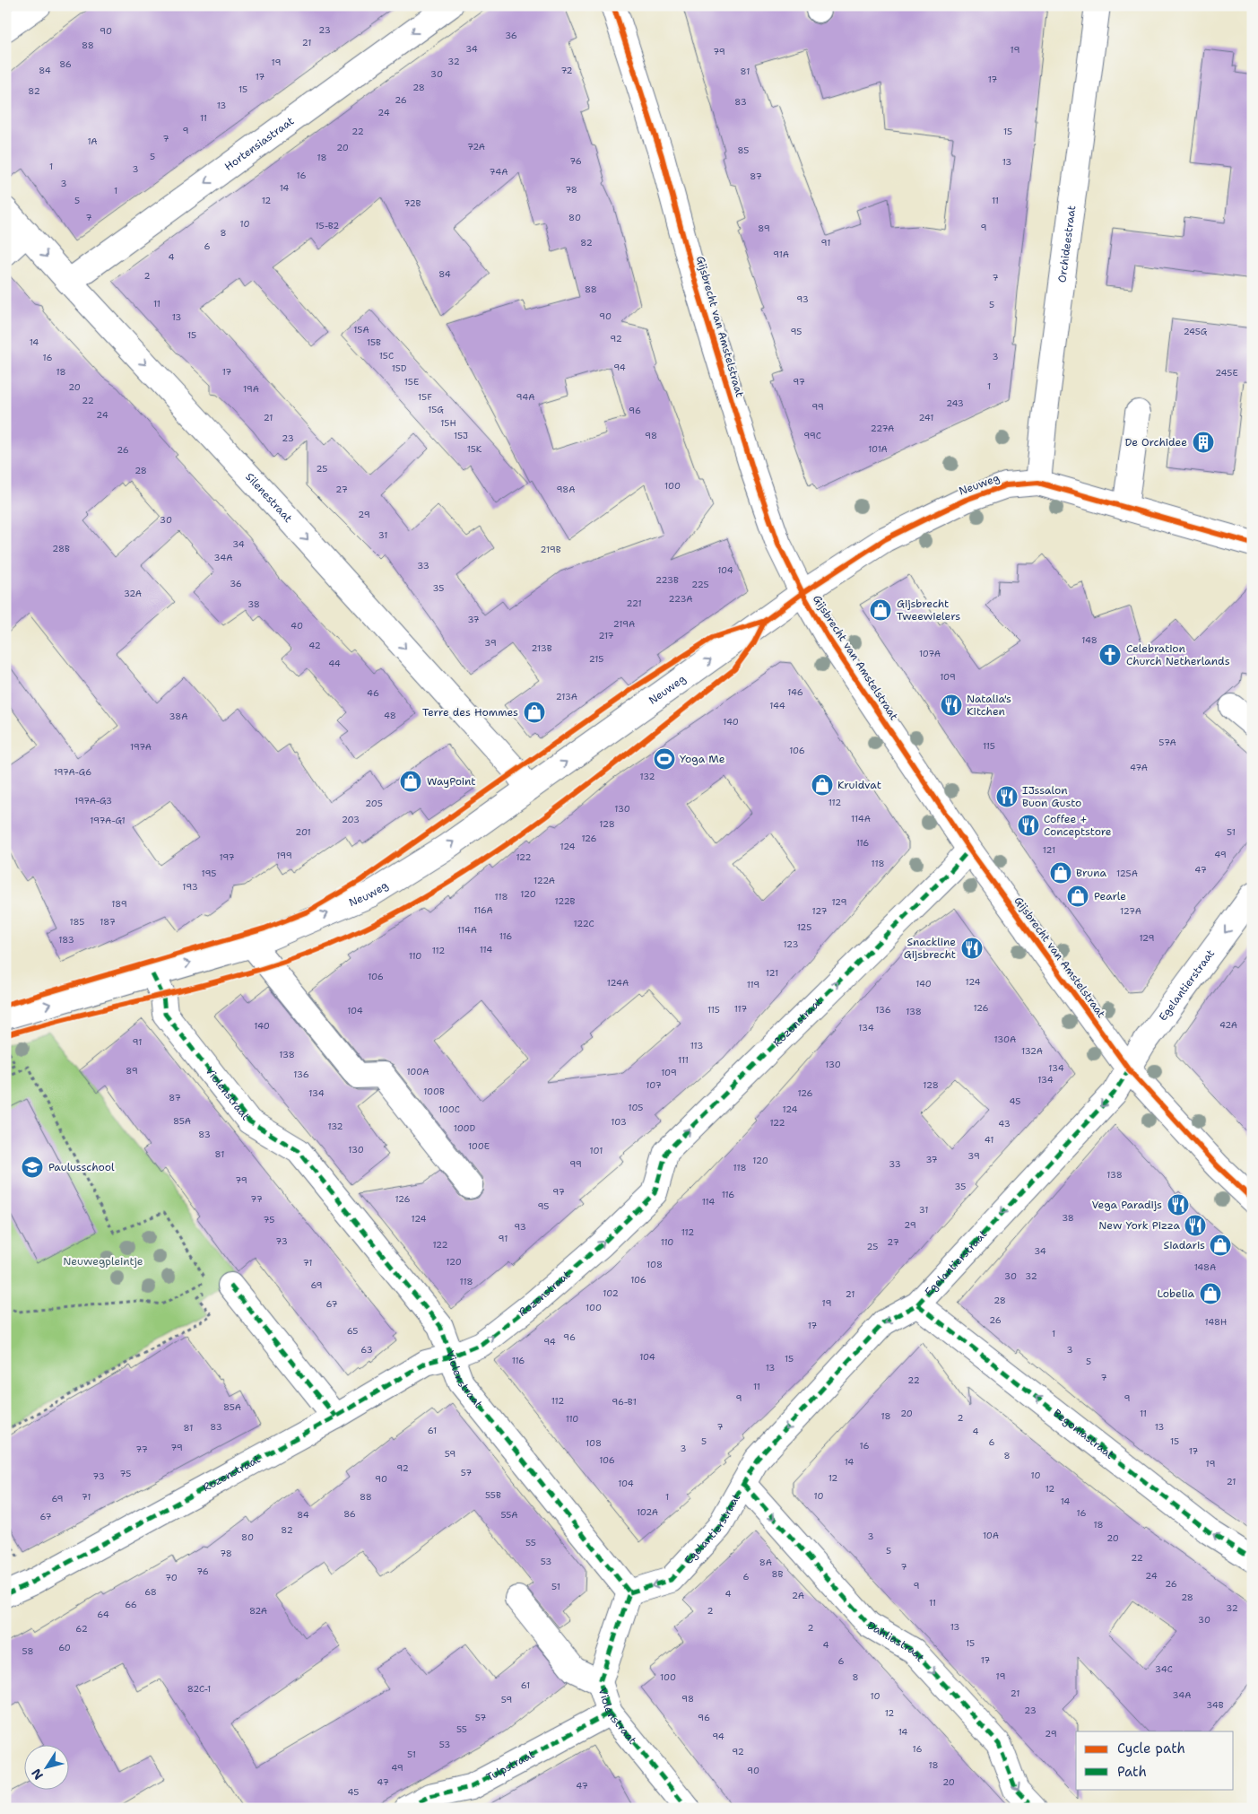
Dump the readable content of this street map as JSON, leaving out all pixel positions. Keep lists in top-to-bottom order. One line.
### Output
{"streets":{"street":["Hortensiastraat","Orchideestraat","Gijsbrecht van Amstelstraat","Neuweg","Silenestraat","Egelantierstraat","Rozenstraat","Violenstraat","Begoniastraat","Dahliastraat","Tulpstraat"]},"crossings":[["Hortensiastraat","Silenestraat"],["Orchideestraat","Neuweg"],["Gijsbrecht van Amstelstraat","Neuweg"],["Gijsbrecht van Amstelstraat","Egelantierstraat"],["Gijsbrecht van Amstelstraat","Rozenstraat"],["Neuweg","Silenestraat"],["Neuweg","Violenstraat"],["Egelantierstraat","Violenstraat"],["Egelantierstraat","Begoniastraat"],["Egelantierstraat","Dahliastraat"],["Rozenstraat","Violenstraat"],["Violenstraat","Tulpstraat"]],"one_way":["Hortensiastraat","Neuweg","Silenestraat","Egelantierstraat","Rozenstraat","Begoniastraat","Dahliastraat"],"parks":["Neuwegpleintje"],"places":{"building":["De Orchidee"],"shop":["Gijsbrecht Tweewielers","Terre des Hommes","WayPoint","Kruidvat","Bruna","Pearle","Siadaris","Lobelia"],"church":["Celebration Church Netherlands"],"restaurant":["Natalia's Kitchen","IJssalon Buon Gusto","Coffee + Conceptstore","Snackline Gijsbrecht","Vega Paradijs","New York Pizza"],"sports":["Yoga Me"],"school or university":["Paulusschool"]},"house_numbers":["23","90","36","21","88","34","19","79","32","19","86","84","72","81","30","17","17","28","15","82","26","83","13","24","11","9","22","15","7","1A","72A","20","85","5","18","76","13","1","3","74A","16","87","3","14","78","1","5","12","11","72B","7","80","10","15-B2","9","89","8","82","91","6","91A","4","84","2","7","88","93","11","5","90","13","15A","95","245G","15","92","14","15B","15C","3","16","94","15D","18","17","245E","15E","97","1","20","19A","15F","94A","22","243","99","15G","96","24","21","241","15H","227A","15J","98","99C","23","15K","101A","26","25","28","100","27","98A","29","30","31","34","28B","219B","34A","33","104","223B","36","225","35","32A","223A","221","38","37","219A","40","217","148","39","42","213B","107A","215","44","109","146","46","213A","144","48","38A","140","57A","115","197A","106","47A","197A-G6","132","197A-G3","112","205","130","114A","203","197A-G1","128","201","51","126","116","124","121","49","199","197","122","118","47","195","125A","122A","193","120","118","122B","129","189","116A","127","127A","185","187","122C","125","114A","116","129","183","123","114","112","110","121","106","124","124A","140","119","126","117","115","136","104","138","42A","140","134","130A","91","113","132A","138","111","130","134","89","100A","109","136","134","107","128","100B","134","126","87","45","105","100C","124","85A","103","122","43","132","100D","83","41","100E","130","101","81","39","37","120","99","33","118","138","79","35","97","116","77","126","114","95","31","38","124","75","29","93","112","91","73","110","27","122","25","34","120","71","108","148A","30","32","106","118","69","102","21","28","19","67","100","26","148H","17","65","1","96","94","63","3","104","15","116","5","13","7","22","11","9","9","112","96-B1","85A","20","11","18","2","110","83","7","13","81","61","4","5","15","6","108","16","79","3","77","17","59","8","106","14","19","92","57","75","10","73","12","90","21","104","12","55B","10","71","88","1","69","14","102A","16","86","84","55A","67","18","82","10A","3","80","20","55","5","78","22","53","8A","7","76","8B","24","6","70","26","9","51","68","4","2A","28","11","66","32","82A","2","64","30","13","2","62","15","4","60","58","17","6","34C","19","100","8","61","82C-1","21","34A","10","98","59","34B","23","12","57","96","55","14","29","94","53","16","92","51","18","49","90","47","20","47","45"],"legend":["Cycle path","Path"],"north":"bottom left"}
